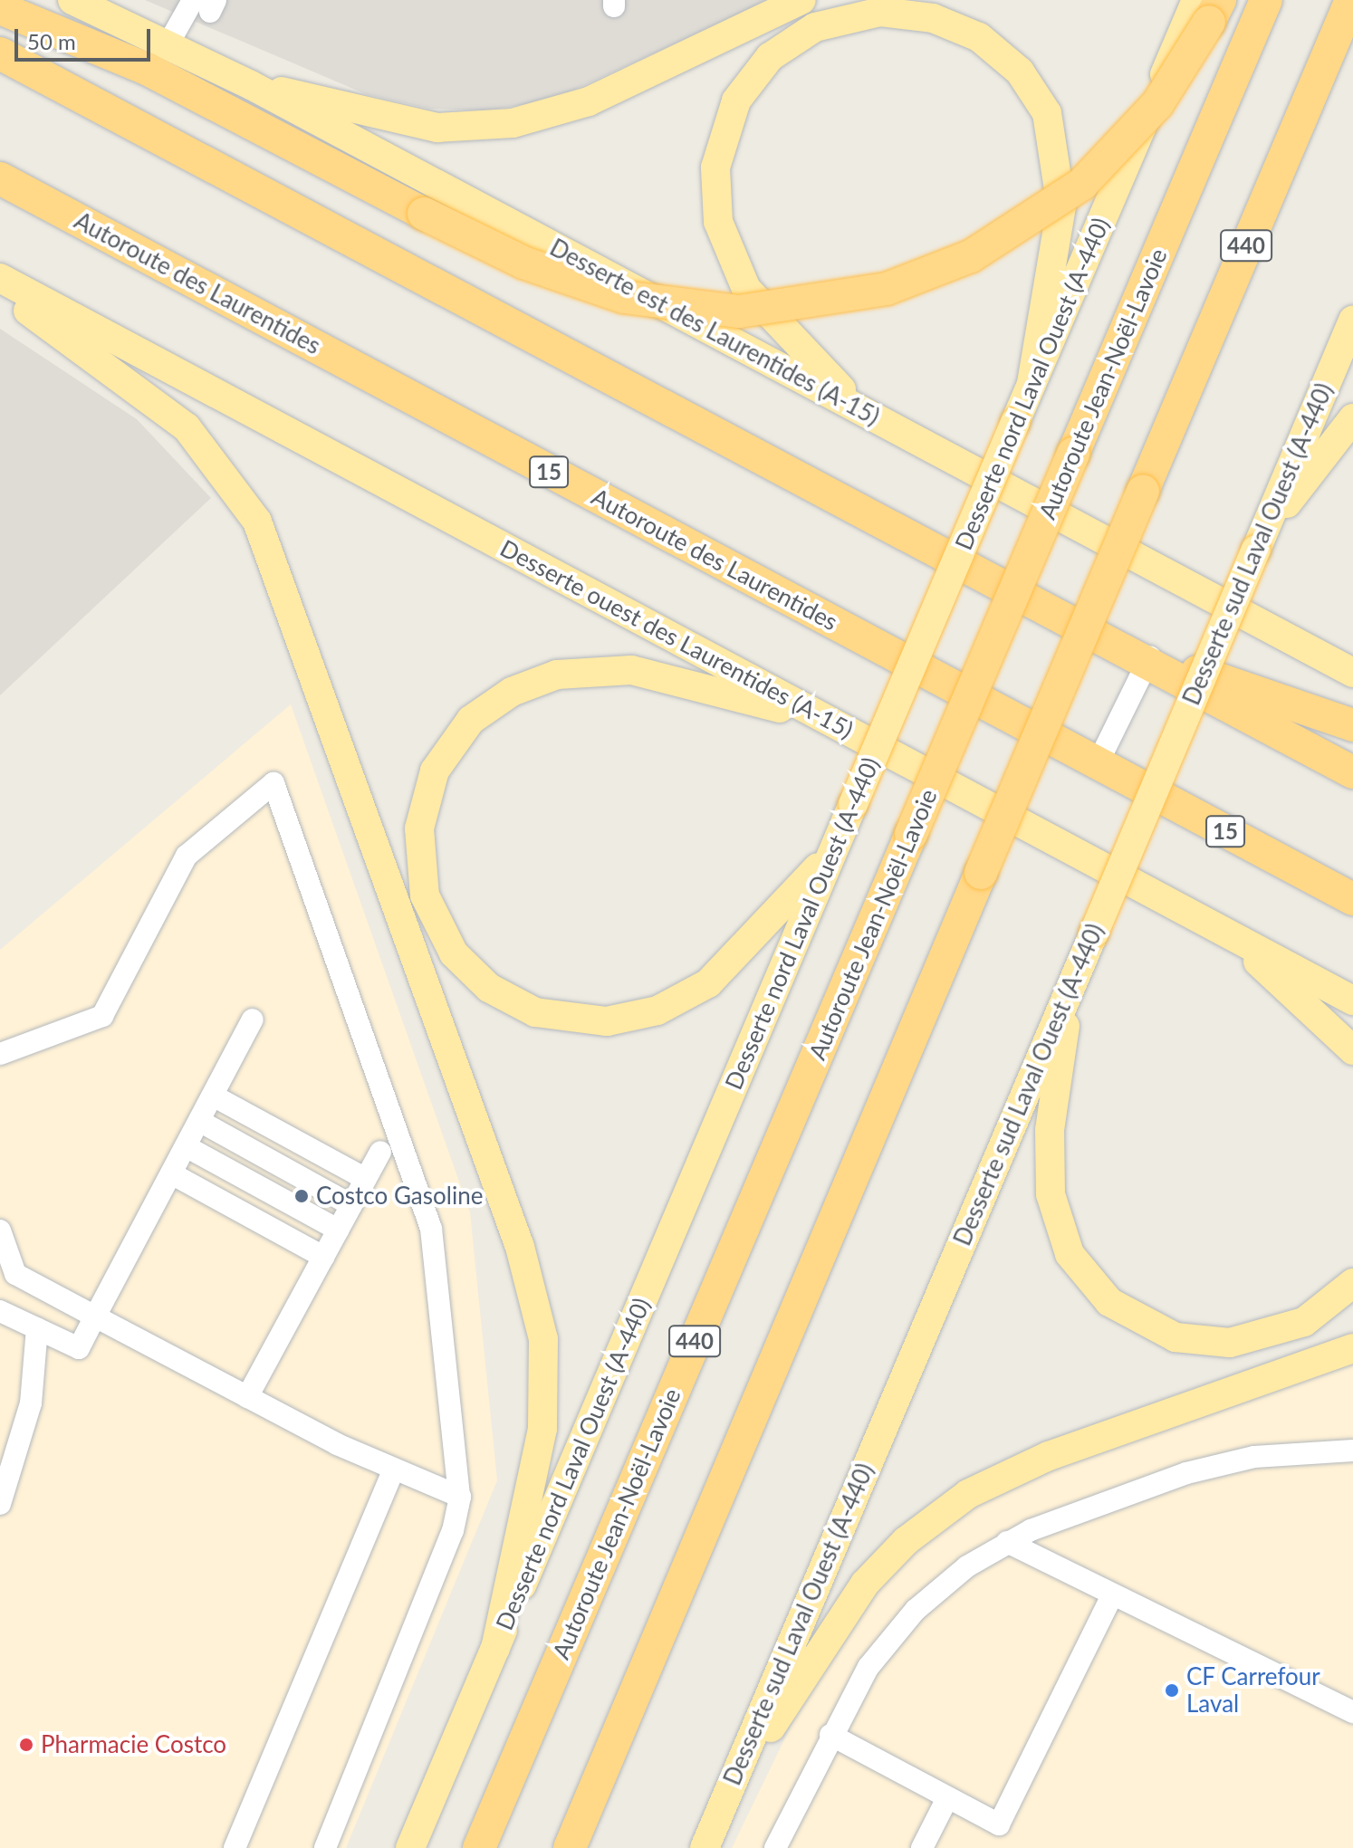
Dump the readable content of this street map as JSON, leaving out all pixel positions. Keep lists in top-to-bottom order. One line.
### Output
{"streets":{"highway":["440","Autoroute des Laurentides","Autoroute Jean-Noël-Lavoie","15"],"main road":["Desserte est des Laurentides (A-15)","Desserte nord Laval Ouest (A-440)","Desserte sud Laval Ouest (A-440)","Desserte ouest des Laurentides (A-15)"]},"places":["Costco Gasoline","CF Carrefour Laval","Pharmacie Costco"],"scale_bar":"50 m"}
